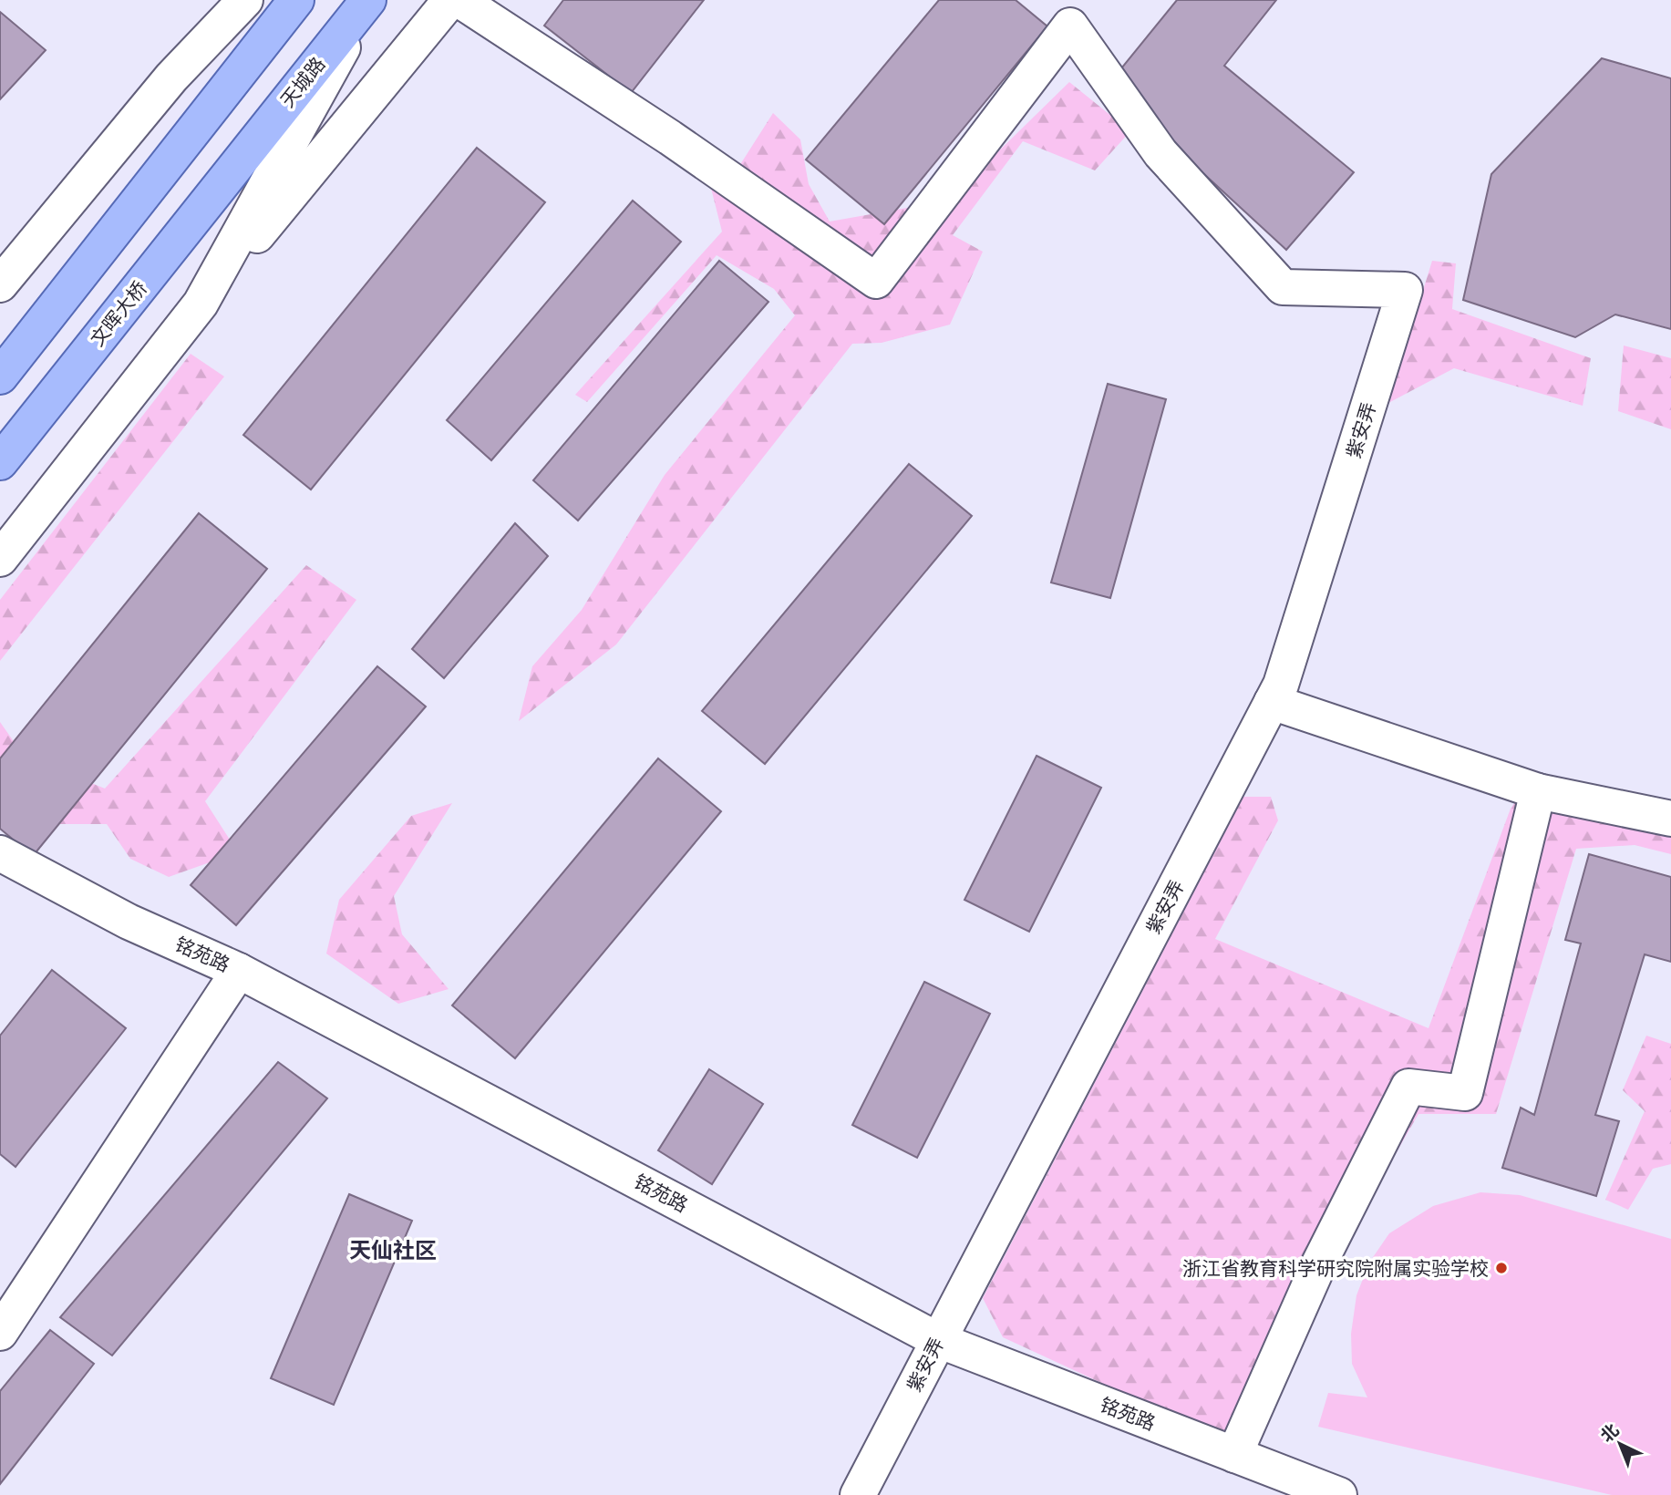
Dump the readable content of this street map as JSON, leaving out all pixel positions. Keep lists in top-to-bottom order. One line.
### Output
{"streets":{"main road":["天城路","文晖大桥"],"street":["紫安弄","铭苑路"]},"crossings":[["天城路","文晖大桥"],["紫安弄","铭苑路"]],"districts":["天仙社区"],"places":["浙江省教育科学研究院附属实验学校"],"north":"top left"}
